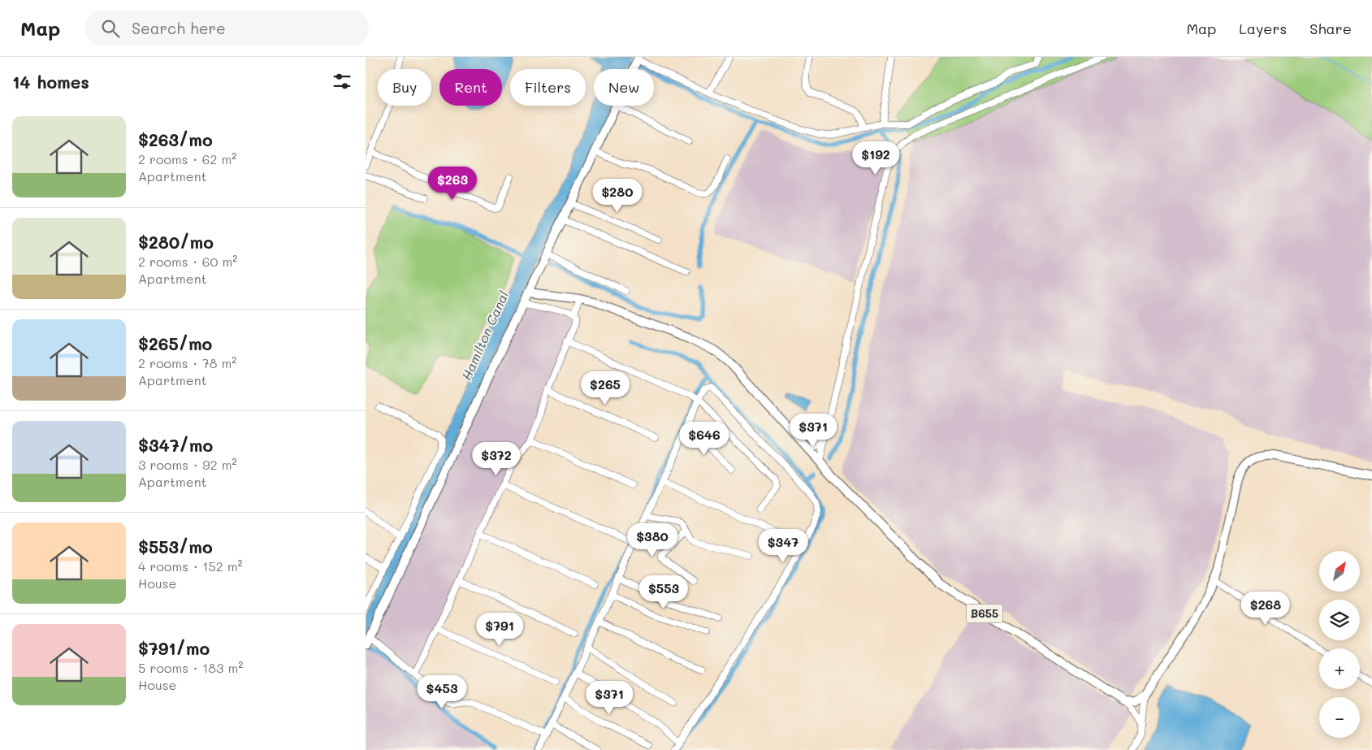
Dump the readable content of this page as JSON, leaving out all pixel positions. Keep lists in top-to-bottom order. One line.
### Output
{"streets":{"main road":["B655"]},"water":["Hamilton Canal"],"north":"top right","page":{"header":"Map","search":"Search here","nav":["Map","Layers","Share"],"heading":"14 homes","chip":["Buy","Rent","Filters","New"],"list":[{"name":"$263/mo","note":"2 rooms · 62 m² · Apartment"},{"name":"$280/mo","note":"2 rooms · 60 m² · Apartment"},{"name":"$265/mo","note":"2 rooms · 78 m² · Apartment"},{"name":"$347/mo","note":"3 rooms · 92 m² · Apartment"},{"name":"$553/mo","note":"4 rooms · 152 m² · House"},{"name":"$791/mo","note":"5 rooms · 183 m² · House"}],"price":["$192","$263","$280","$265","$371","$646","$372","$380","$347","$553","$268","$791","$453","$371"],"map_buttons":["+","−"]}}
